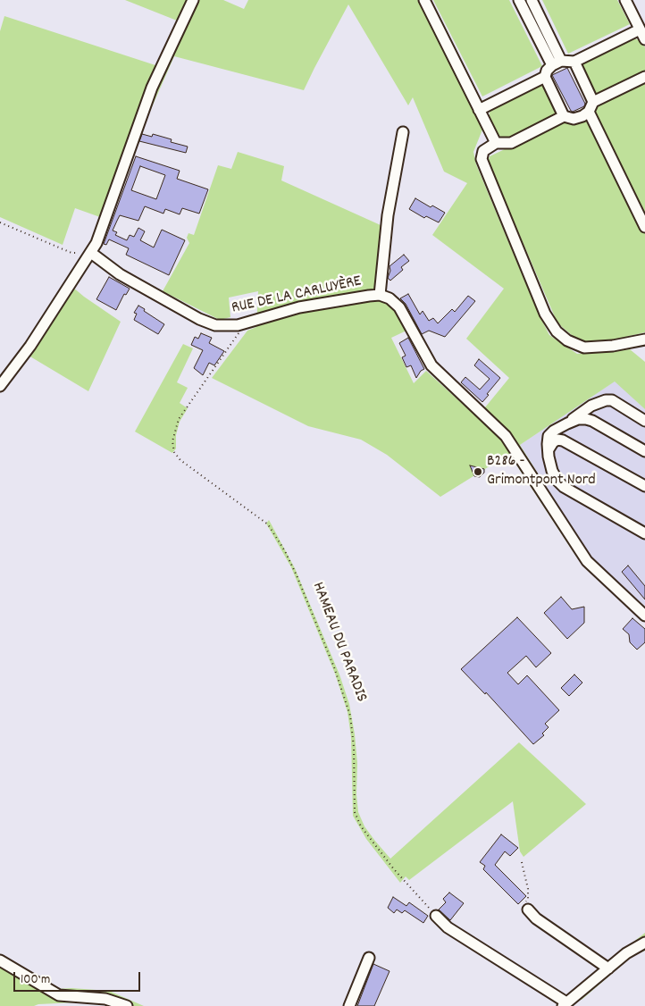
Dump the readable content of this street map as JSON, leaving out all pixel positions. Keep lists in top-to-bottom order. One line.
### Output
{"streets":{"street":["RUE DE LA CARLUYÈRE"],"path":["HAMEAU DU PARADIS"]},"crossings":[["RUE DE LA CARLUYÈRE","HAMEAU DU PARADIS"]],"places":["B286 - Grimontpont Nord"],"scale_bar":"100 m"}
